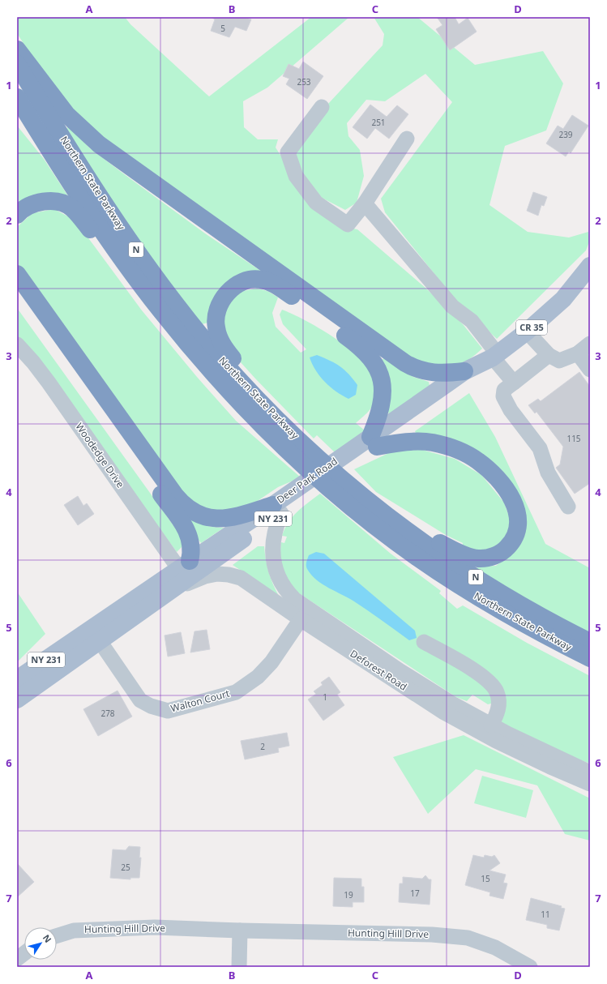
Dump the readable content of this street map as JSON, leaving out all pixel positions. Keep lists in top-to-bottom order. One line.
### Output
{"streets":{"highway":["Northern State Parkway","N"],"main road":["CR 35","Deer Park Road","NY 231"],"street":["Woodedge Drive","Deforest Road","Walton Court","Hunting Hill Drive"]},"crossings":[["Woodedge Drive","Deer Park Road"],["Deer Park Road","NY 231"],["Deer Park Road","Deforest Road"],["Deer Park Road","Walton Court"],["NY 231","Walton Court"],["Deforest Road","Walton Court"]],"house_numbers":["5","253","251","239","115","1","278","2","25","15","17","19","11"],"north":"top right","grid":{"columns":["A","B","C","D"],"rows":["1","2","3","4","5","6","7"]}}
